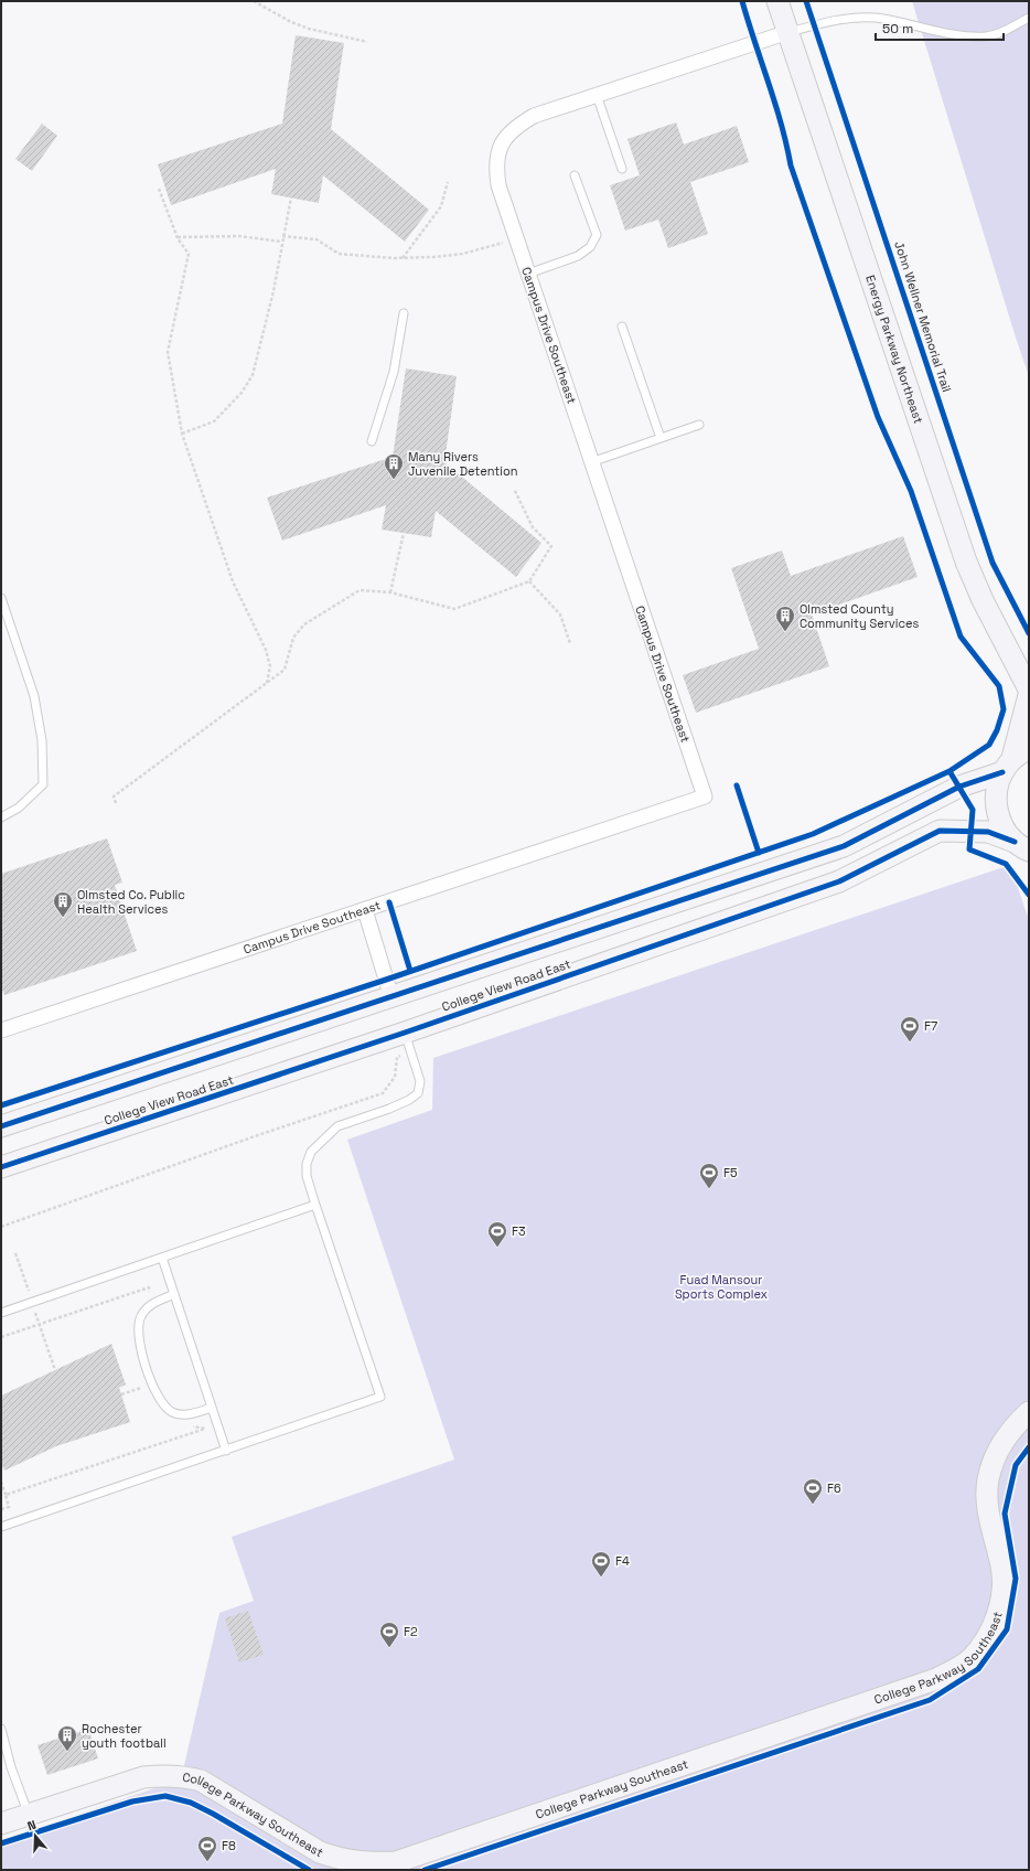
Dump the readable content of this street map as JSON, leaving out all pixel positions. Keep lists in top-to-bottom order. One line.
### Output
{"streets":{"main road":["Energy Parkway Northeast","College View Road East","College Parkway Southeast"],"street":["Campus Drive Southeast"],"cycle path":["John Wellner Memorial Trail"]},"crossings":[["Campus Drive Southeast","Energy Parkway Northeast"]],"parks":["Fuad Mansour Sports Complex"],"places":{"building":["Many Rivers Juvenile Detention","Olmsted County Community Services","Olmsted Co. Public Health Services","Rochester youth football"],"sports":["F7","F5","F3","F6","F4","F2","F8"]},"scale_bar":"50 m","north":"top"}
